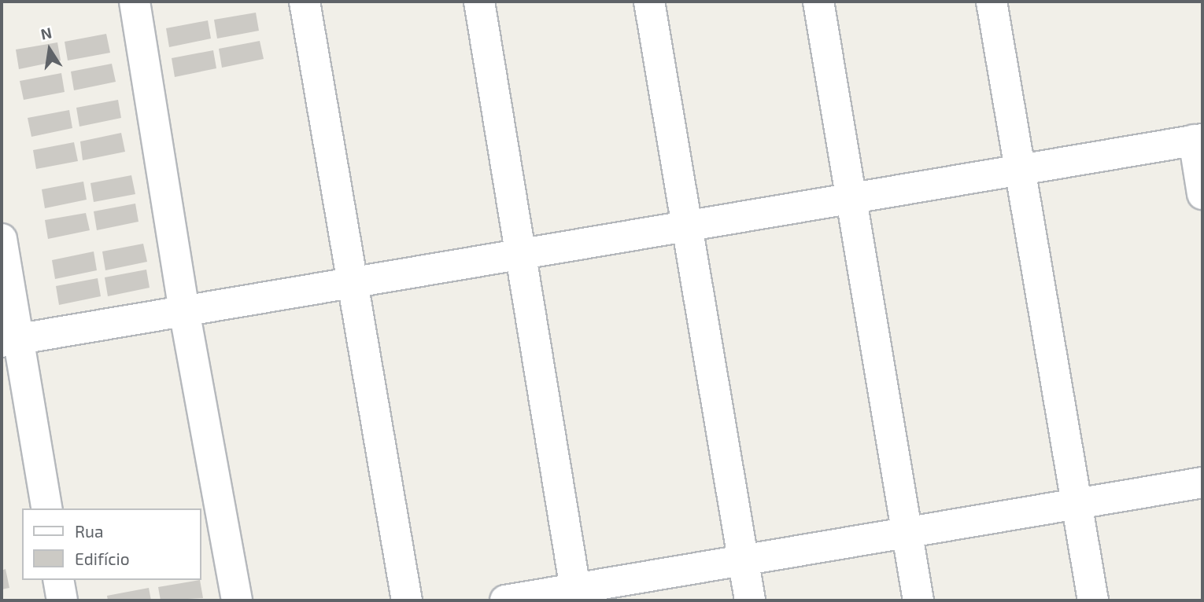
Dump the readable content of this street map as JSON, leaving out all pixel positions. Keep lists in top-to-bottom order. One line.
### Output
{"legend":["Rua","Edifício"],"north":"top"}
